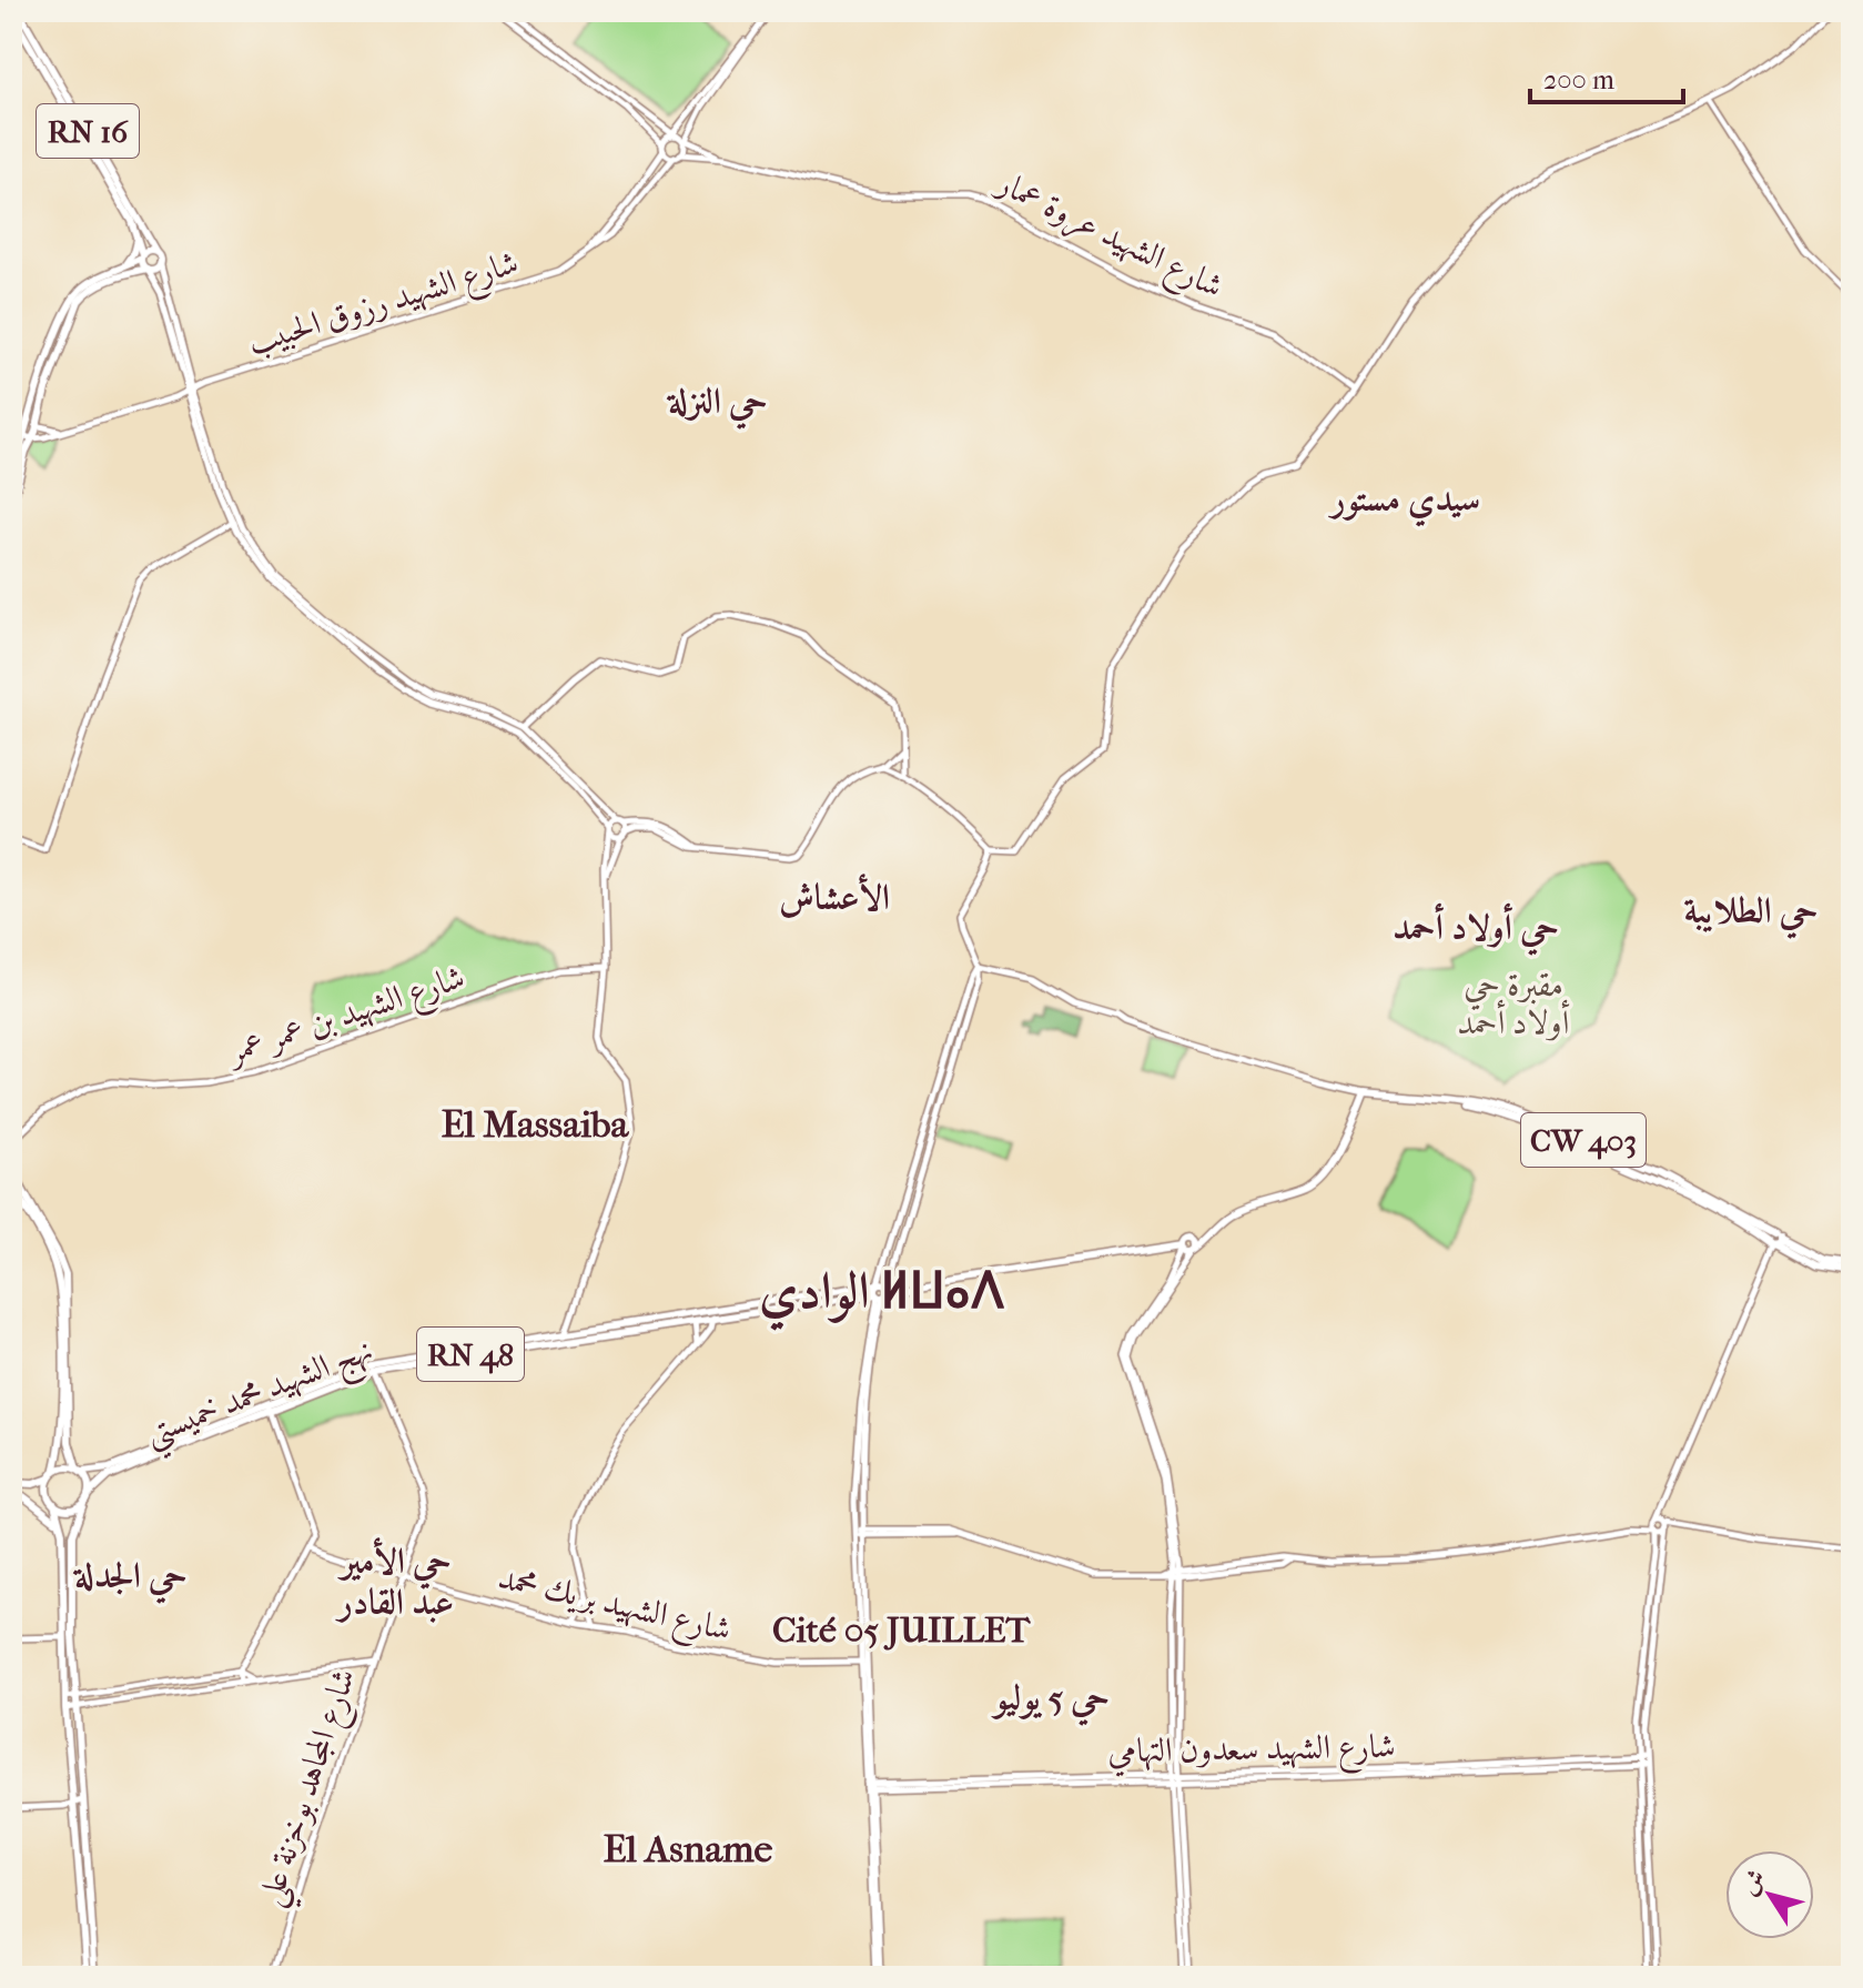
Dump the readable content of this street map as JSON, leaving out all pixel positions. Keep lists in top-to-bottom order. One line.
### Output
{"streets":{"main road":["RN 16","CW 403","RN 48","نهج الشهيد محمد خميستي"],"street":["شارع الشهيد عروة عمار","شارع الشهيد رزوق الحبيب","شارع الشهيد بن عمر عمر","شارع الشهيد بريك محمد","شارع الشهيد سعدون التهامي","شارع المجاهد بوخزنة علي"]},"crossings":[["شارع الشهيد عروة عمار","شارع الشهيد رزوق الحبيب"],["نهج الشهيد محمد خميستي","شارع المجاهد بوخزنة علي"],["شارع الشهيد بريك محمد","شارع المجاهد بوخزنة علي"]],"districts":["حي النزلة","سيدي مستور","الأعشاش","حي الطلايبة","حي أولاد أحمد","El Massaiba","الوادي ⵍⵡⴰⴷ","حي الأمير عبد القادر","حي الجدلة","Cité 05 JUILLET","حي 5 يوليو","El Asname"],"parks":["مقبرة حي أولاد أحمد"],"scale_bar":"200 m","north":"top left"}
